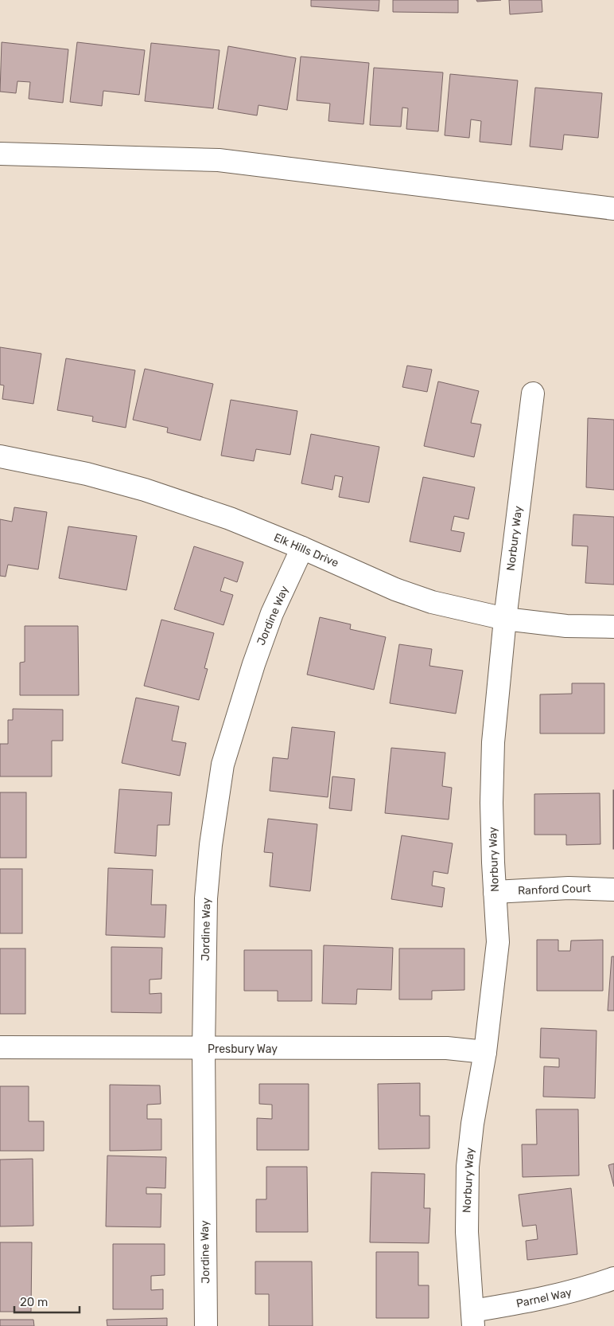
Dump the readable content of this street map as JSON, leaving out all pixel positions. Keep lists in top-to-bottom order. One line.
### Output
{"streets":{"street":["Norbury Way","Elk Hills Drive","Jordine Way","Ranford Court","Presbury Way","Parnel Way"]},"crossings":[["Norbury Way","Elk Hills Drive"],["Norbury Way","Ranford Court"],["Norbury Way","Presbury Way"],["Norbury Way","Parnel Way"],["Elk Hills Drive","Jordine Way"],["Jordine Way","Presbury Way"]],"scale_bar":"20 m"}
